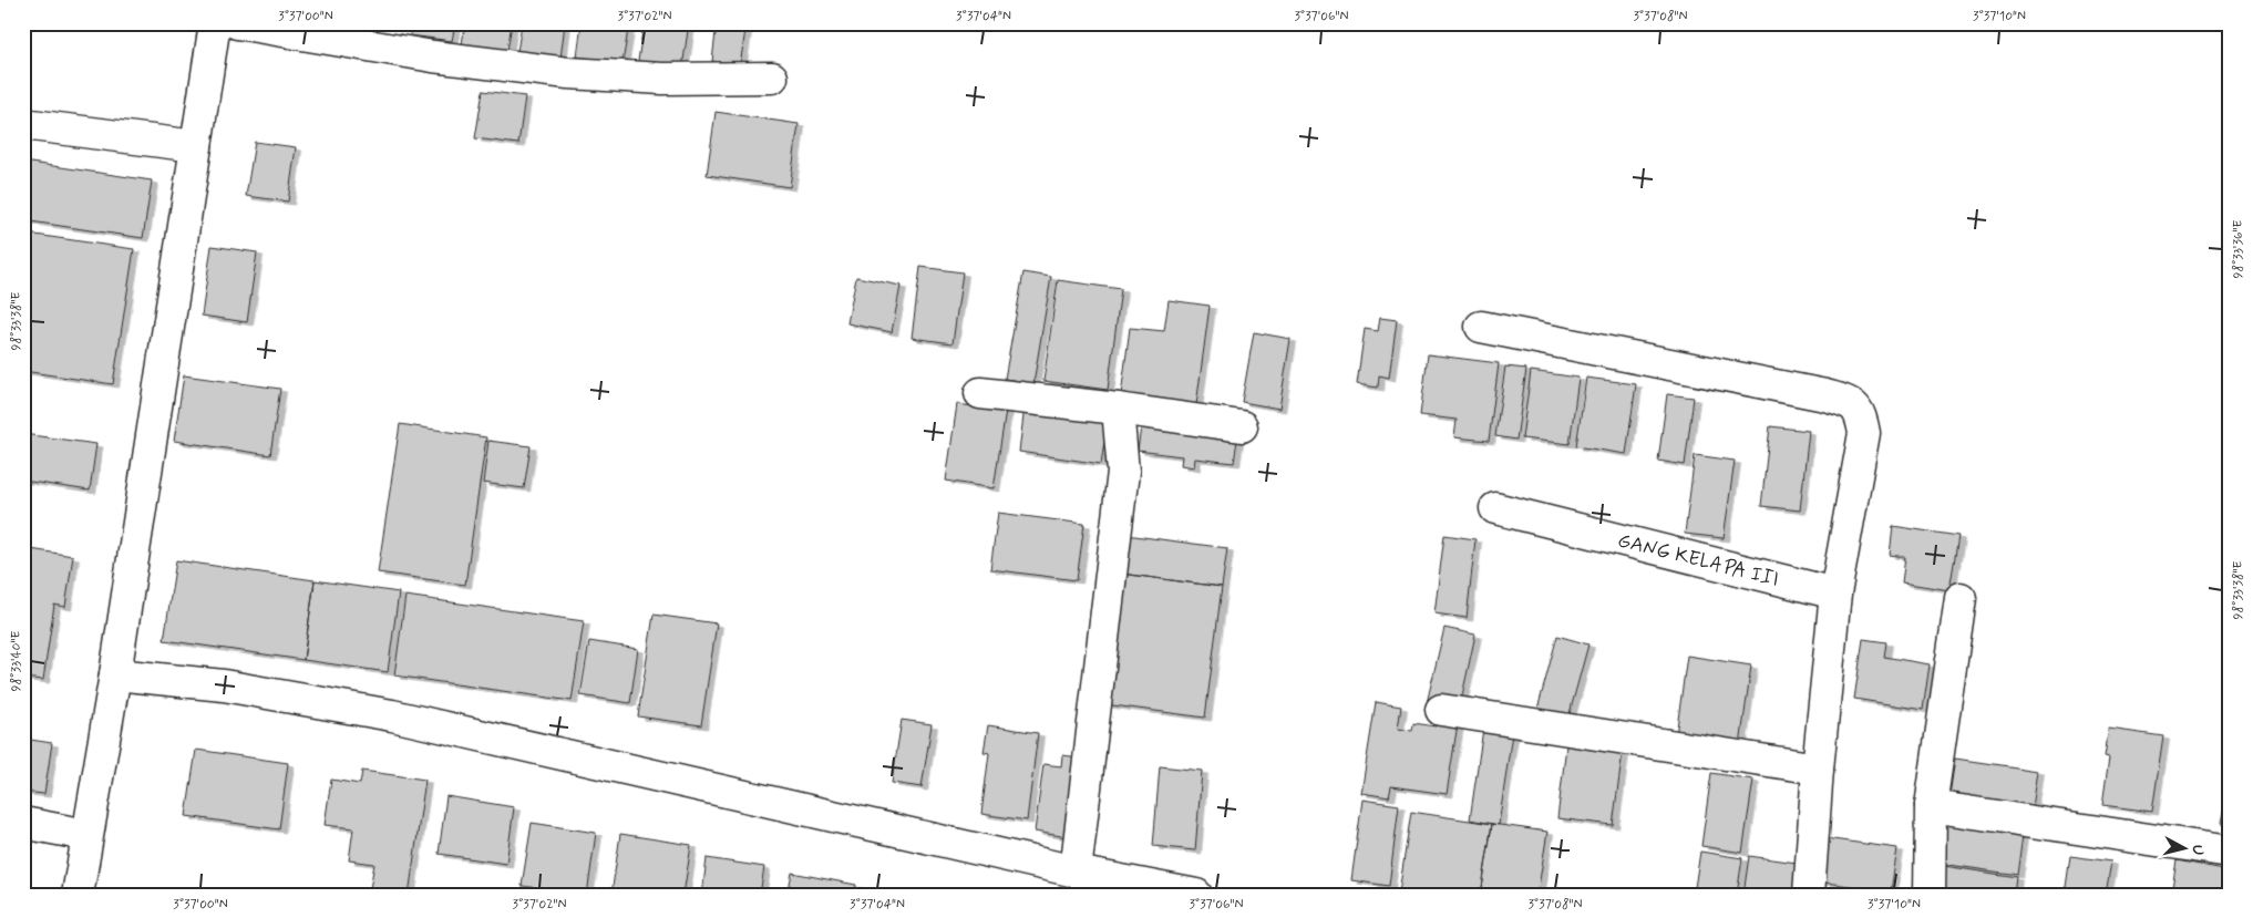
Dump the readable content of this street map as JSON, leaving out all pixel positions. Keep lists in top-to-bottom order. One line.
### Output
{"streets":{"street":["GANG KELAPA III"]},"north":"right","coordinates":["3°37'00\"N","3°37'02\"N","3°37'04\"N","3°37'06\"N","3°37'08\"N","3°37'10\"N","98°33'36\"E","98°33'38\"E","98°33'40\"E"]}
